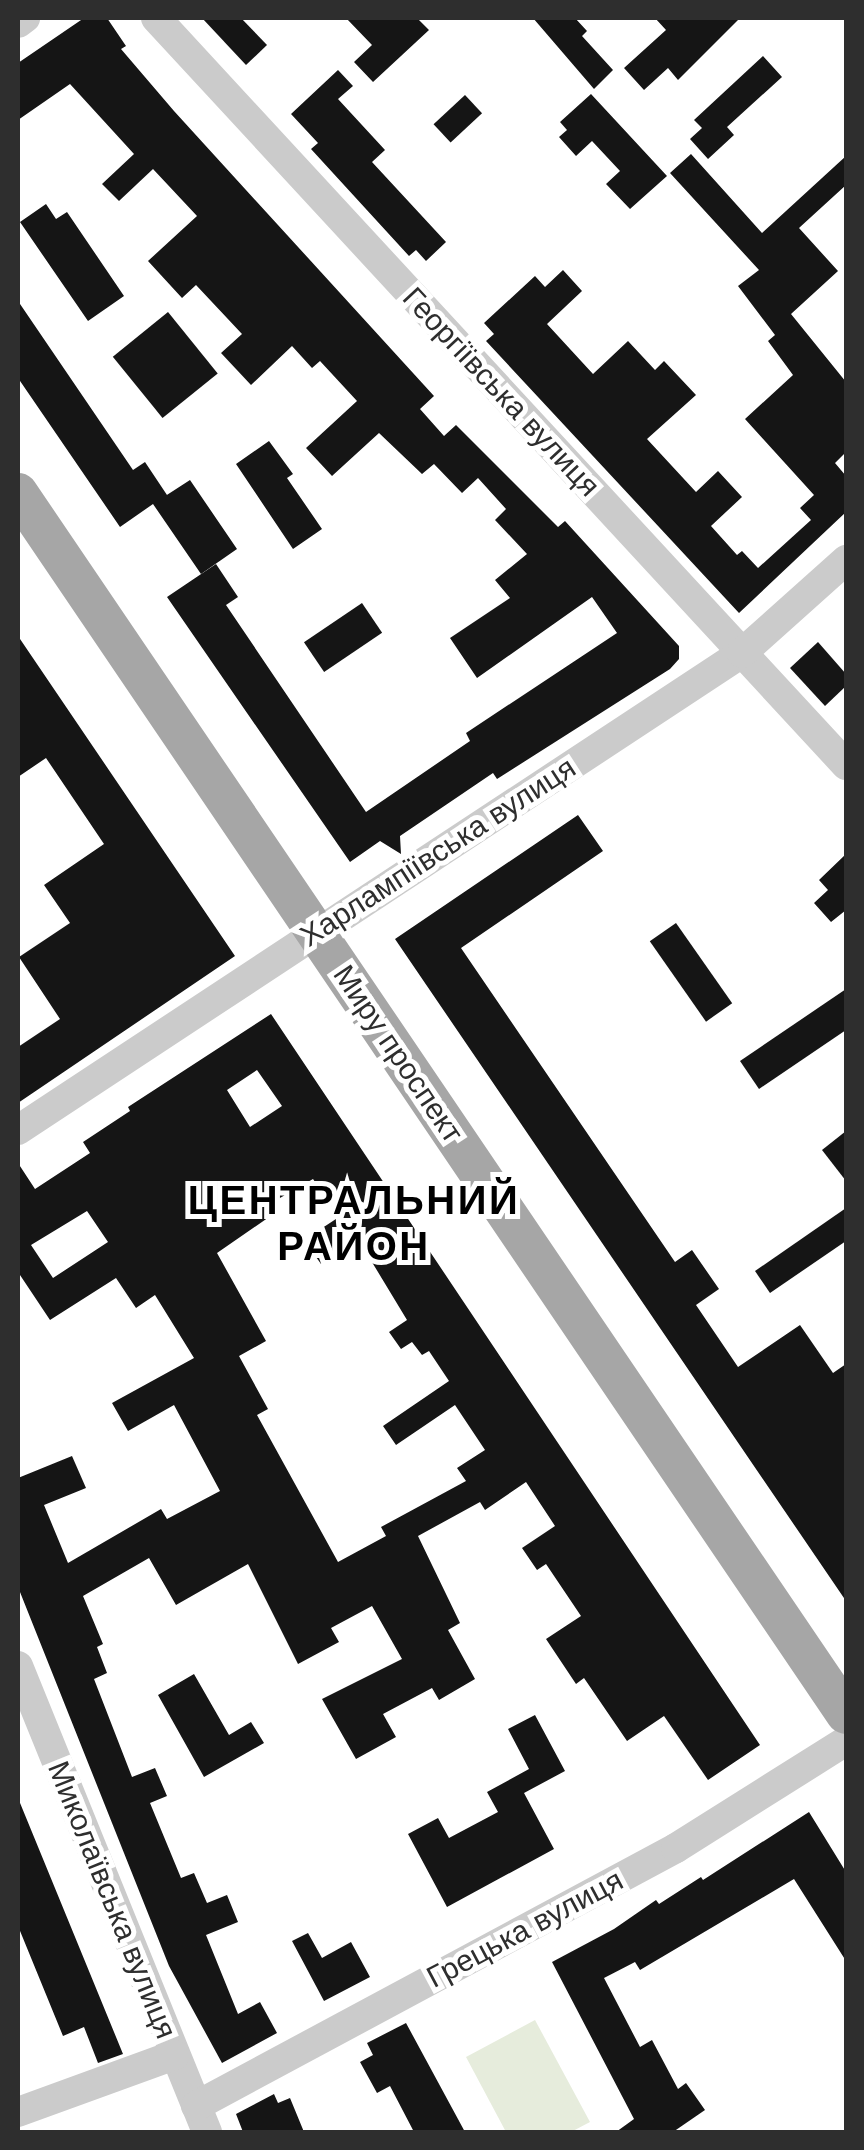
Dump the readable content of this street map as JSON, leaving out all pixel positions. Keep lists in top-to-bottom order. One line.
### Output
{"streets":{"main road":["Миру проспект"],"street":["Георгіївська вулиця","Харлампіївська вулиця","Миколаївська вулиця","Грецька вулиця"]},"crossings":[["Георгіївська вулиця","Харлампіївська вулиця"],["Харлампіївська вулиця","Миру проспект"],["Миколаївська вулиця","Грецька вулиця"]],"districts":["ЦЕНТРАЛЬНИЙ РАЙОН"]}
